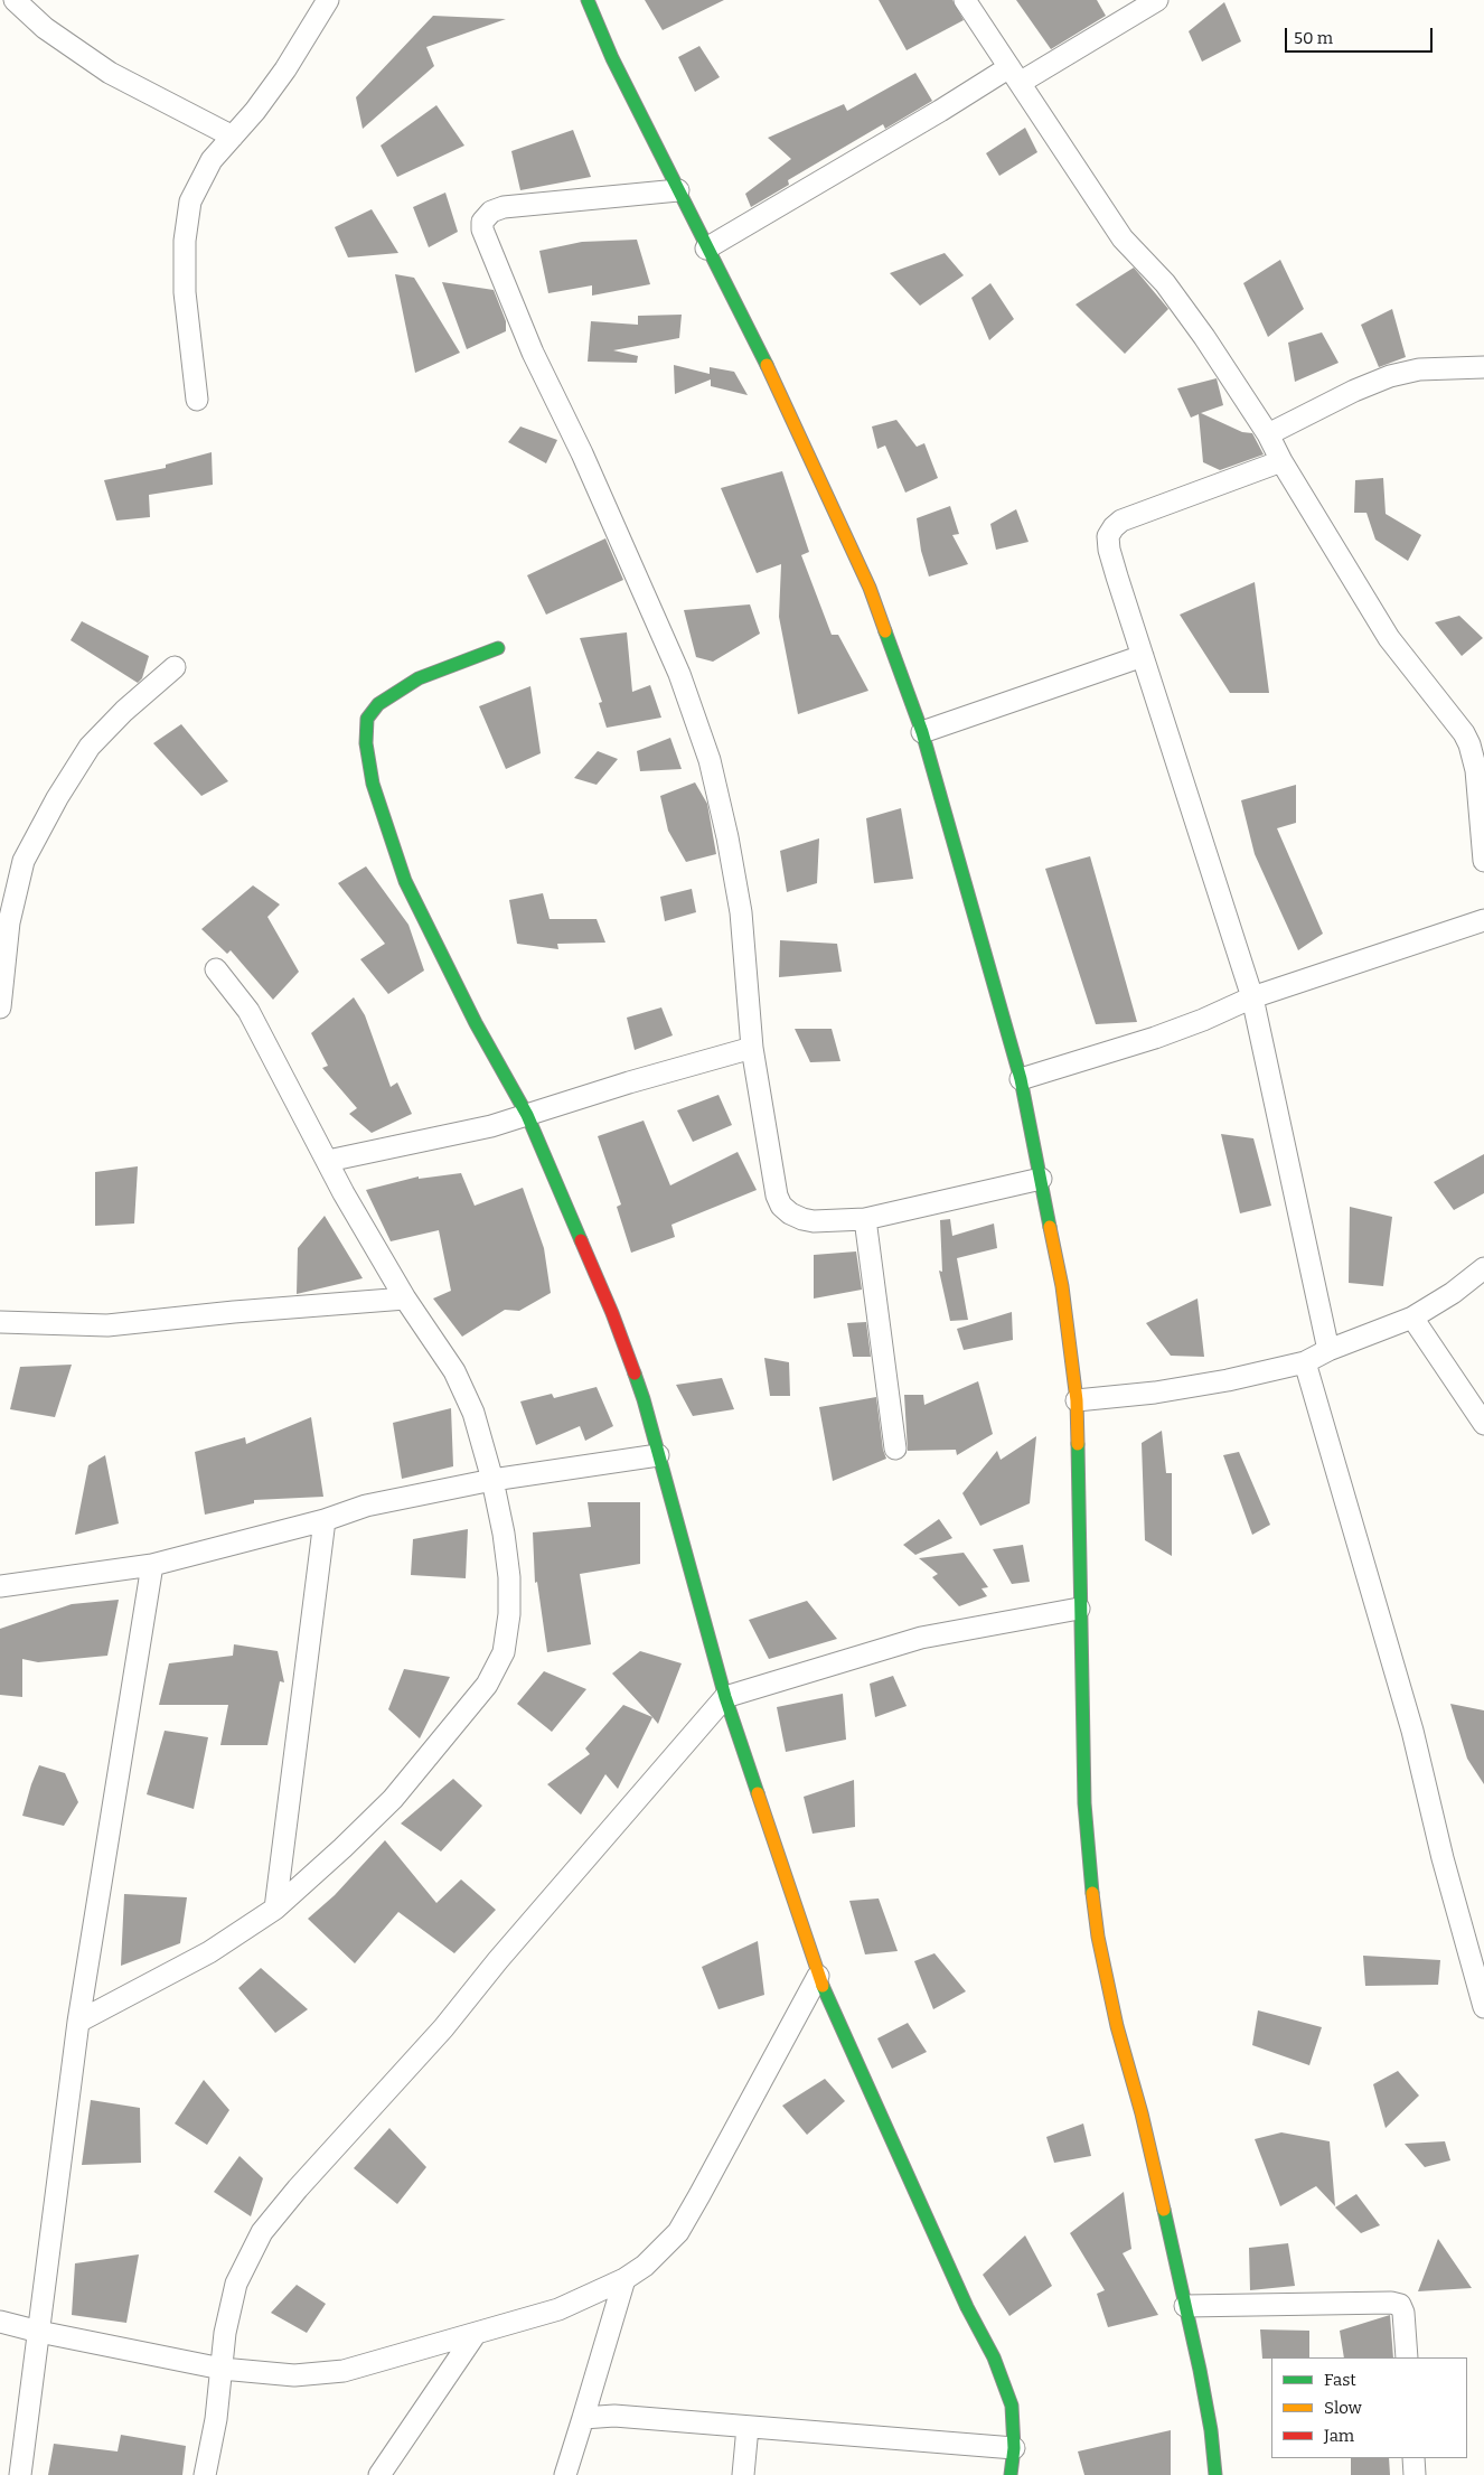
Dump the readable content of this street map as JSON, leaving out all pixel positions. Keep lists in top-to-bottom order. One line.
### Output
{"legend":["Fast","Slow","Jam"],"scale_bar":"50 m"}
